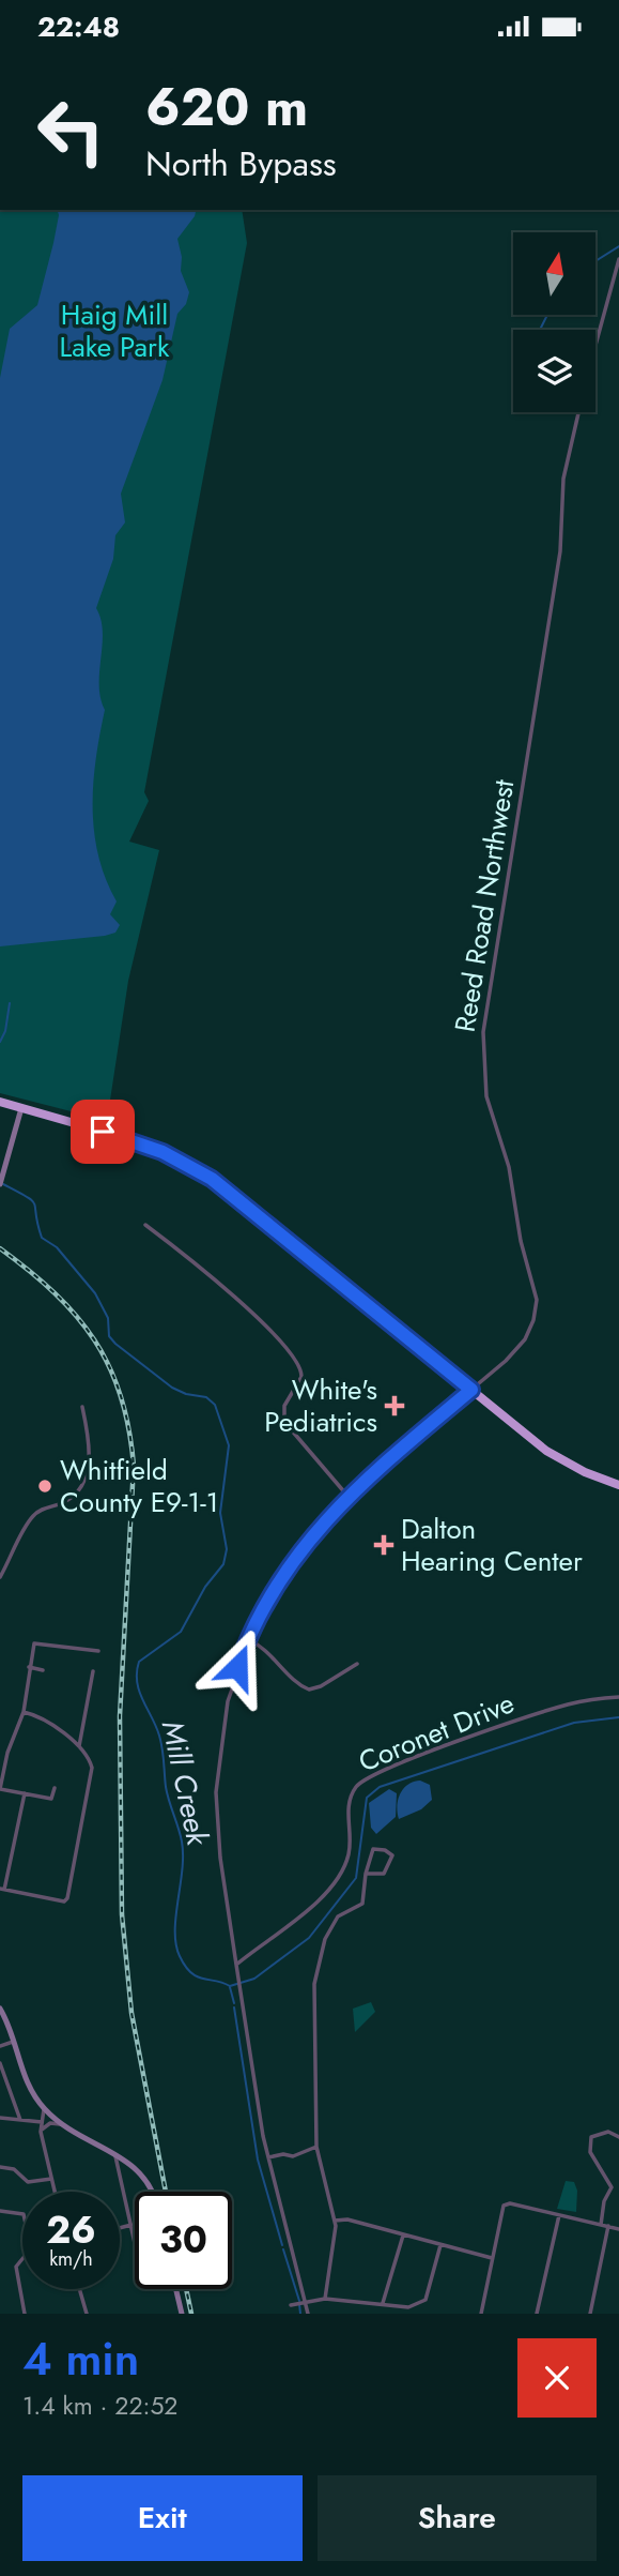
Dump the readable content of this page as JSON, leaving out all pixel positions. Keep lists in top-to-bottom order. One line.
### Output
{"streets":{"street":["Reed Road Northwest","Coronet Drive"]},"crossings":[["Reed Road Northwest","Coronet Drive"]],"water":["Mill Creek"],"parks":["Haig Mill Lake Park"],"places":{"health":["White's Pediatrics","Dalton Hearing Center"],"other":["Whitfield County E9-1-1"]},"north":"top","page":{"status":"22:48","turn":["620 m","North Bypass"],"speed":"26 km/h","limit":"30","heading":["4 min","1.4 km · 22:52"],"buttons":["Exit","Share"]}}
